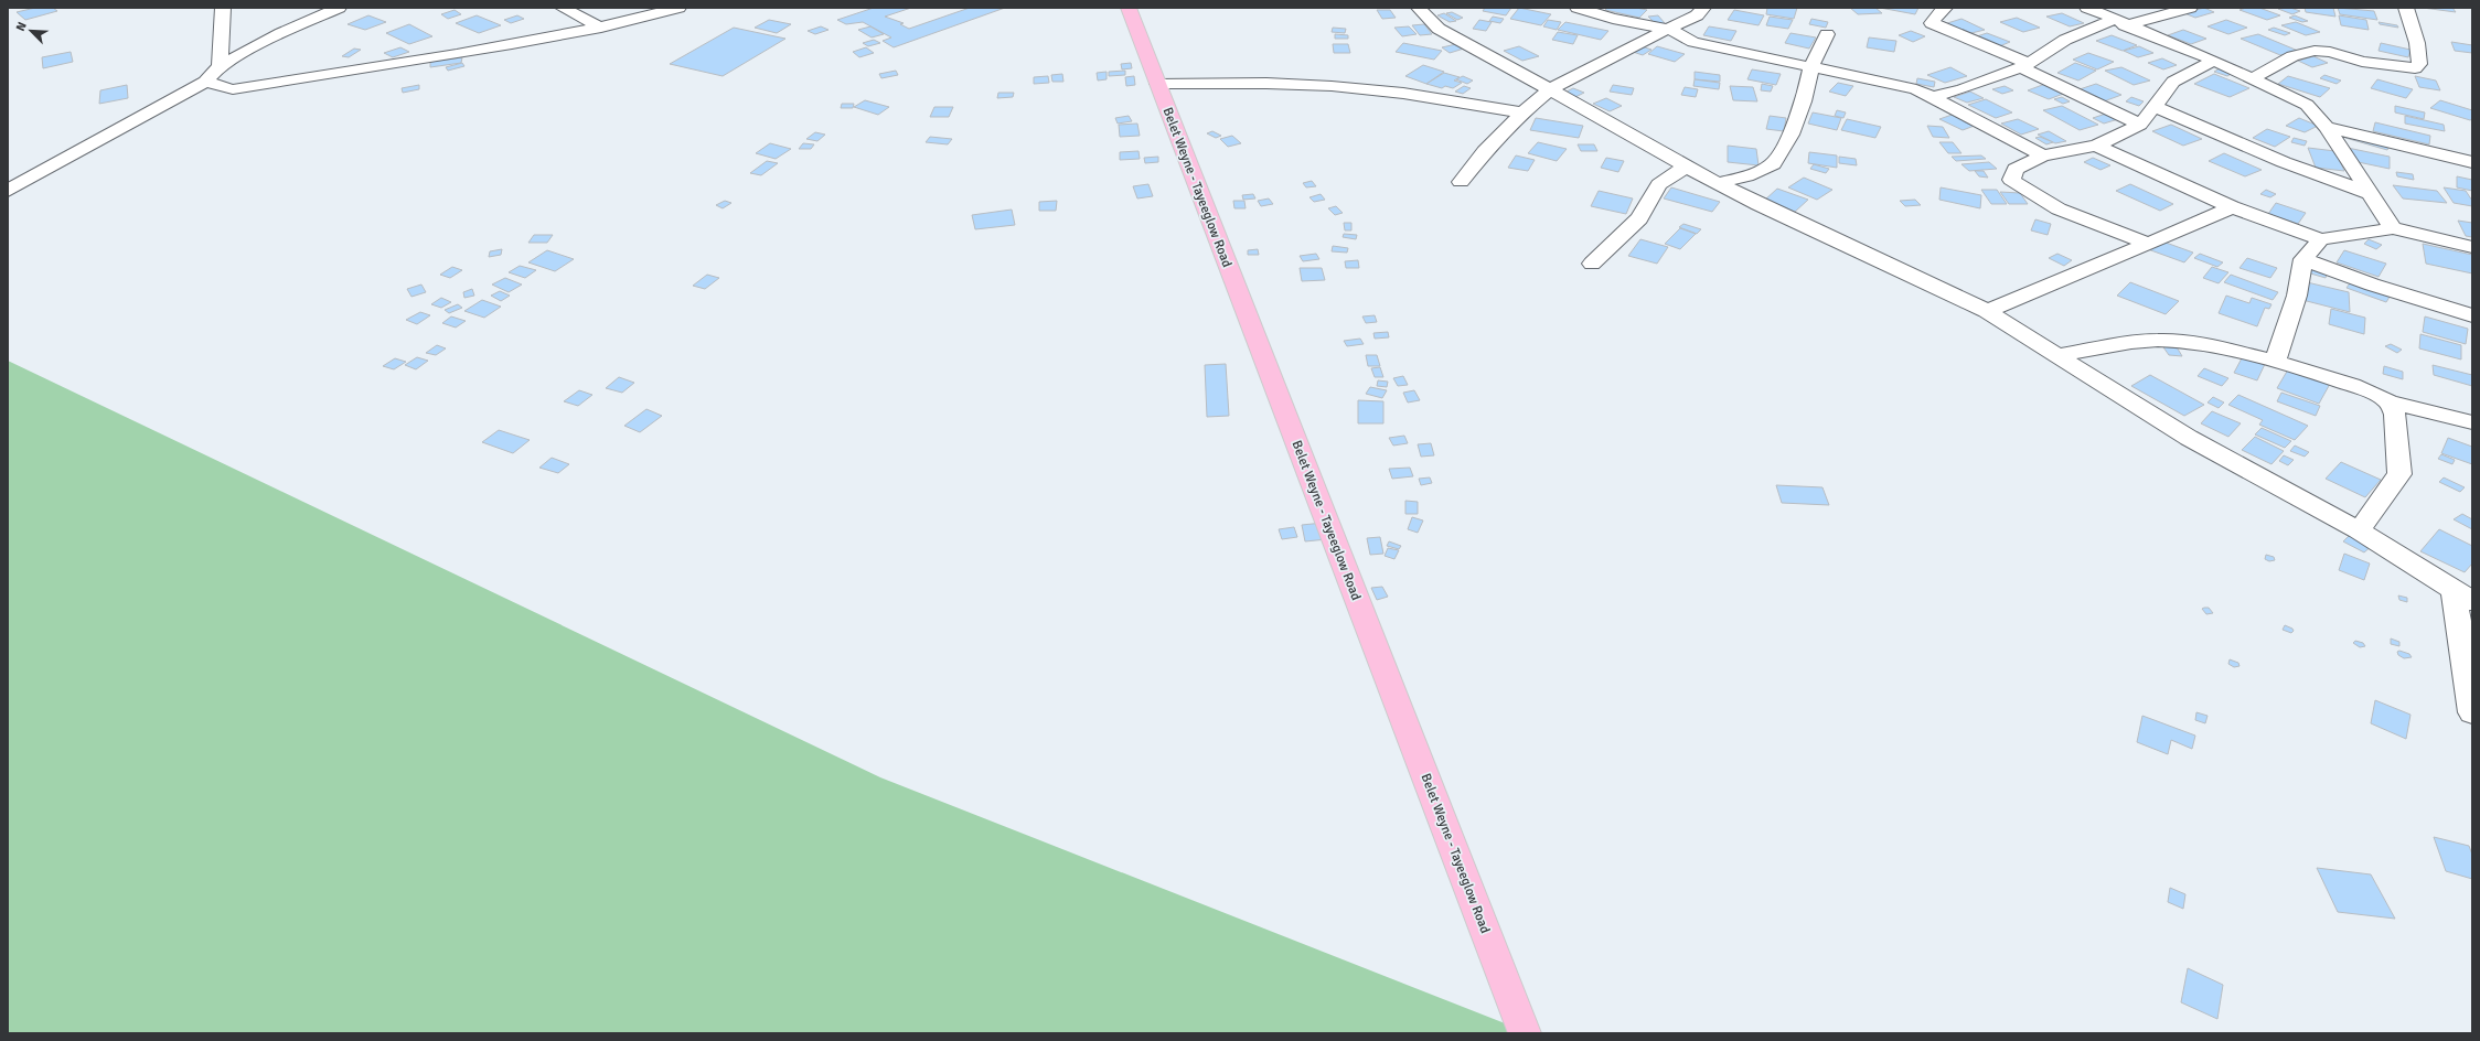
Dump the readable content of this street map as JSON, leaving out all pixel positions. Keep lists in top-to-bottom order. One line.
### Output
{"streets":{"main road":["Belet Weyne - Tayeeglow Road"]},"north":"top left"}
